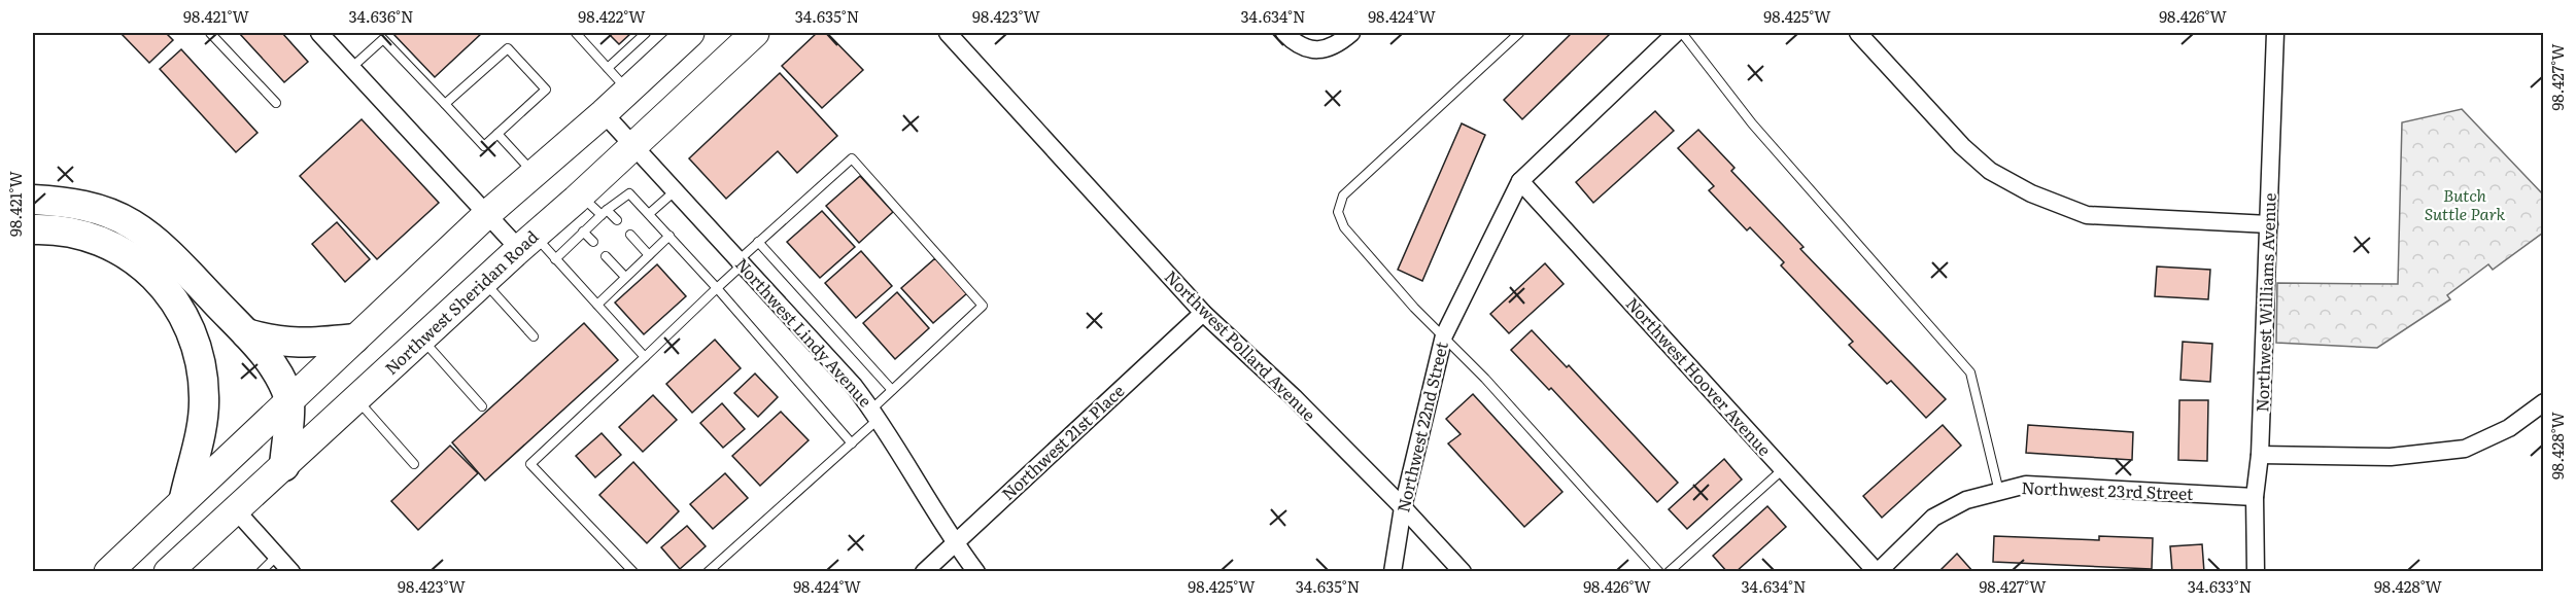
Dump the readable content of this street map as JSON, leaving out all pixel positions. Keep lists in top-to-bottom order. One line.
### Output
{"streets":{"main road":["Northwest Sheridan Road"],"street":["Northwest Williams Avenue","Northwest Lindy Avenue","Northwest Pollard Avenue","Northwest Hoover Avenue","Northwest 22nd Street","Northwest 21st Place","Northwest 23rd Street"]},"crossings":[["Northwest Sheridan Road","Northwest Lindy Avenue"],["Northwest Williams Avenue","Northwest 23rd Street"],["Northwest Lindy Avenue","Northwest 21st Place"],["Northwest Pollard Avenue","Northwest 22nd Street"],["Northwest Pollard Avenue","Northwest 21st Place"],["Northwest Hoover Avenue","Northwest 22nd Street"],["Northwest Hoover Avenue","Northwest 23rd Street"]],"parks":["Butch Suttle Park"],"coordinates":["98.421°W","34.636°N","98.422°W","34.635°N","98.423°W","34.634°N","98.424°W","98.425°W","98.426°W","98.427°W","98.428°W","34.633°N"]}
